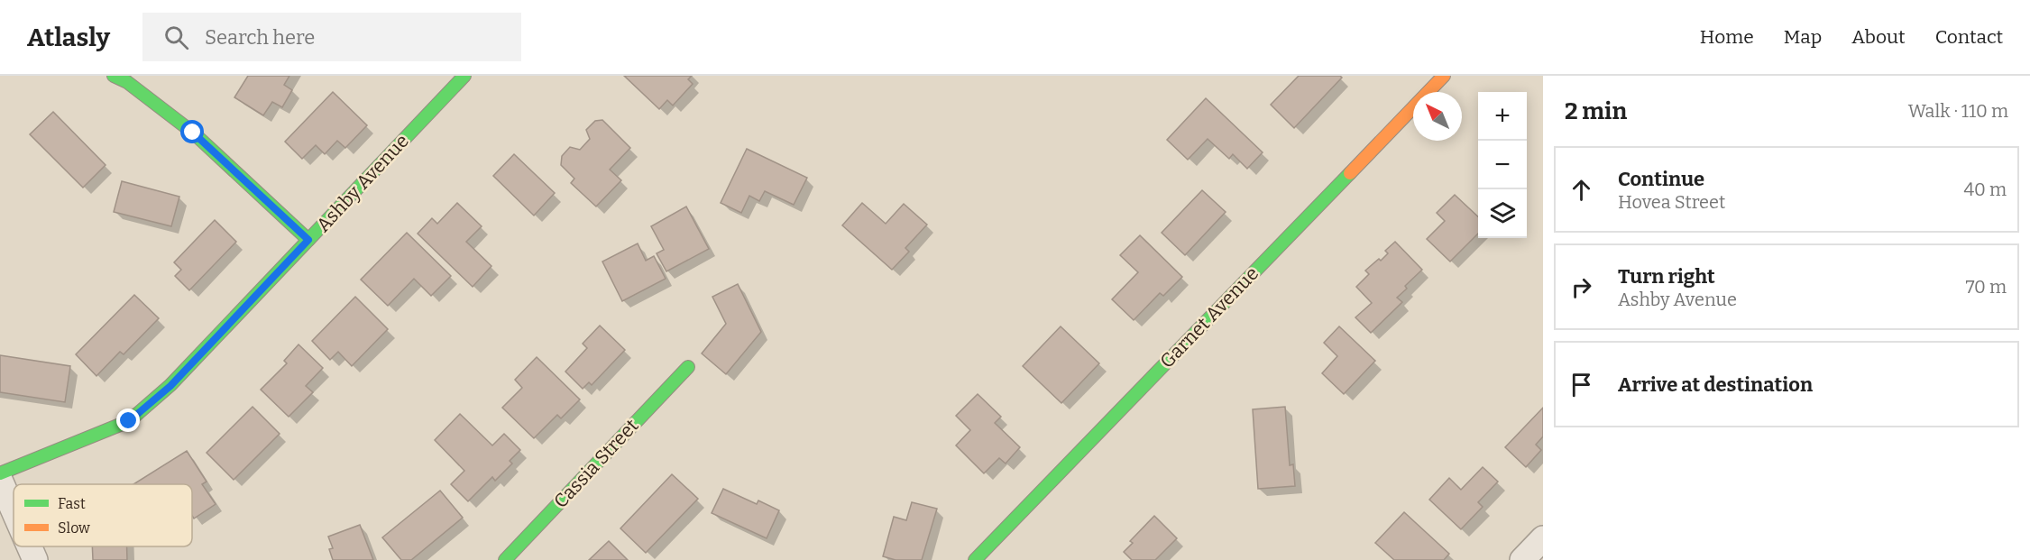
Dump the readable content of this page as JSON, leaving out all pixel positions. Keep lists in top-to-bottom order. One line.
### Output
{"streets":{"street":["Ashby Avenue","Garnet Avenue","Cassia Street"]},"legend":["Fast","Slow"],"north":"top left","page":{"header":"Atlasly","search":"Search here","nav":["Home","Map","About","Contact"],"heading":["2 min","Walk · 110 m"],"map_buttons":["+","−"],"list":[["Continue","Hovea Street","40 m"],["Turn right","Ashby Avenue","70 m"],"Arrive at destination"]}}
